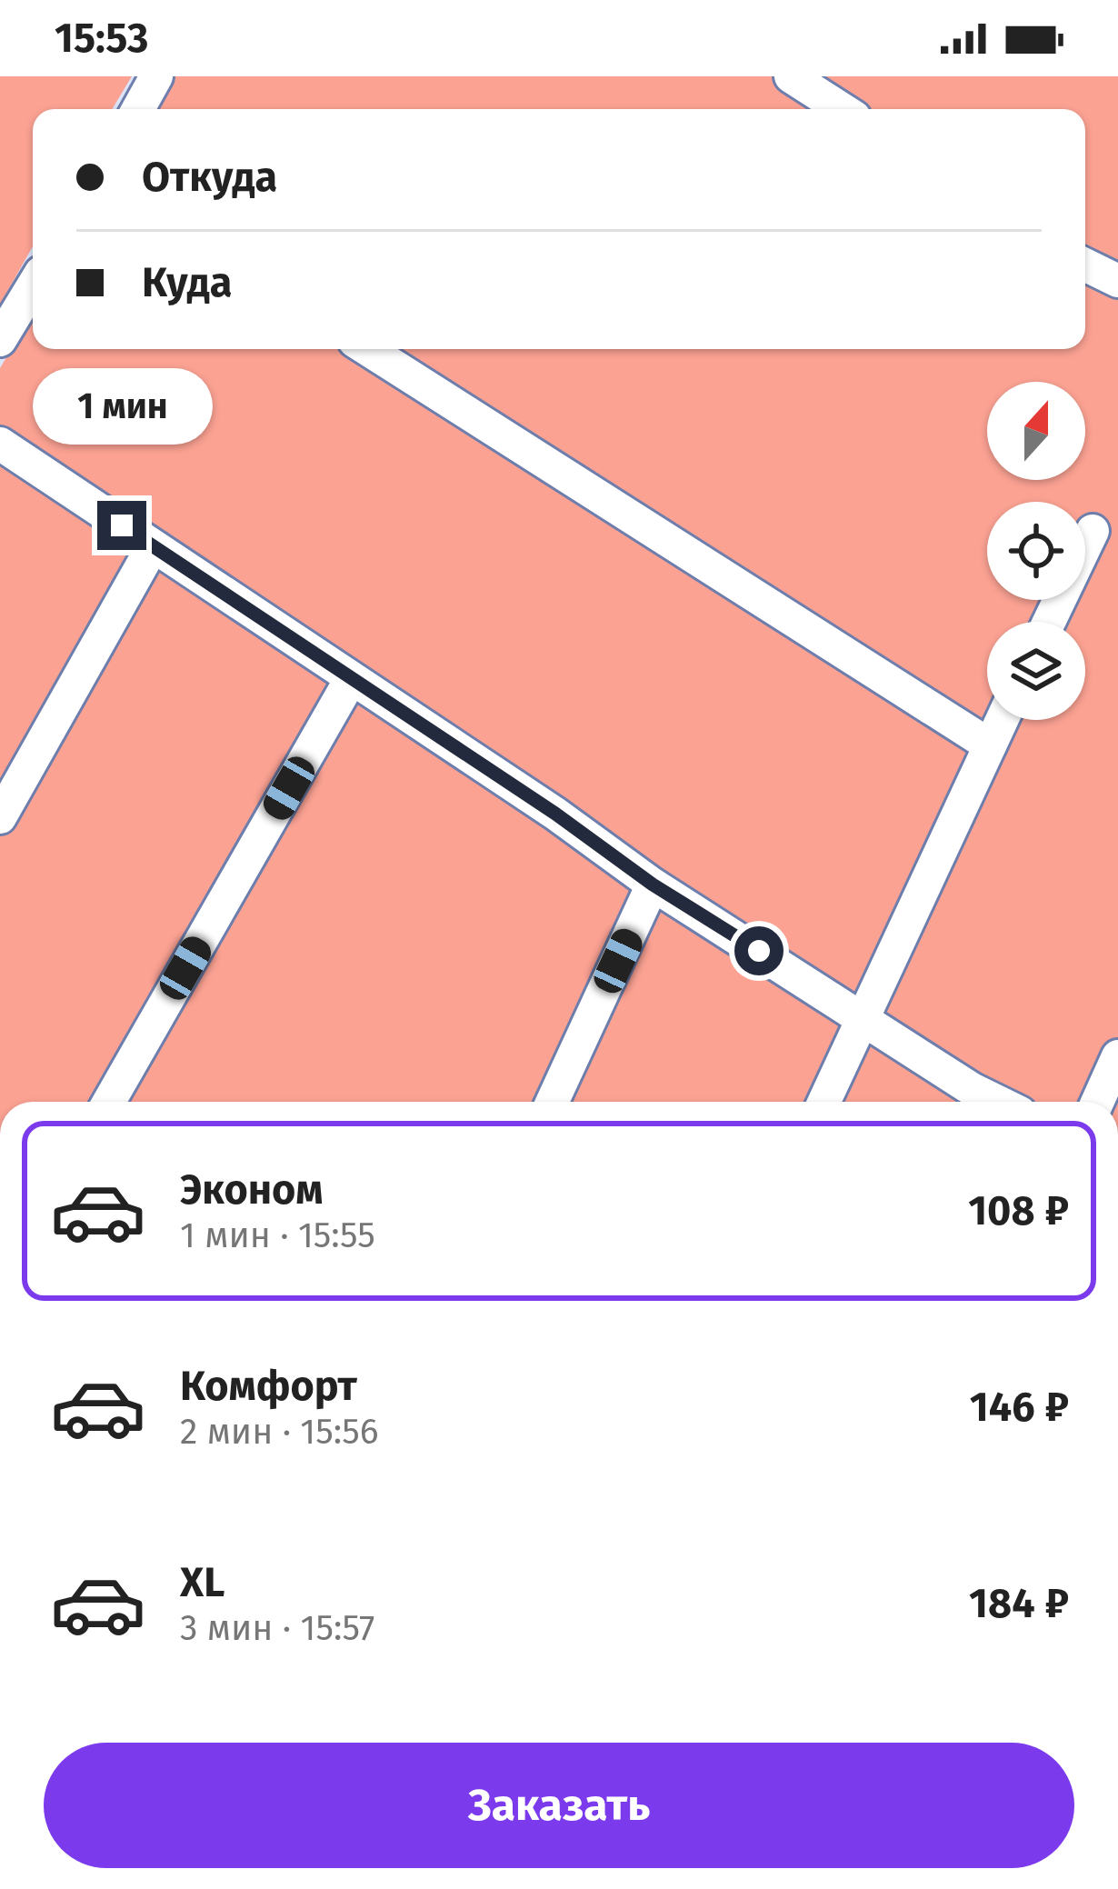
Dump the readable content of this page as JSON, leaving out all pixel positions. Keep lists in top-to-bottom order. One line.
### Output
{"north":"top","page":{"status":"15:53","banner":["Откуда","Куда"],"bubble":"1 мин","list":[{"name":"Эконом","note":"1 мин · 15:55","value":"108 ₽"},{"name":"Комфорт","note":"2 мин · 15:56","value":"146 ₽"},{"name":"XL","note":"3 мин · 15:57","value":"184 ₽"}],"buttons":"Заказать"}}
